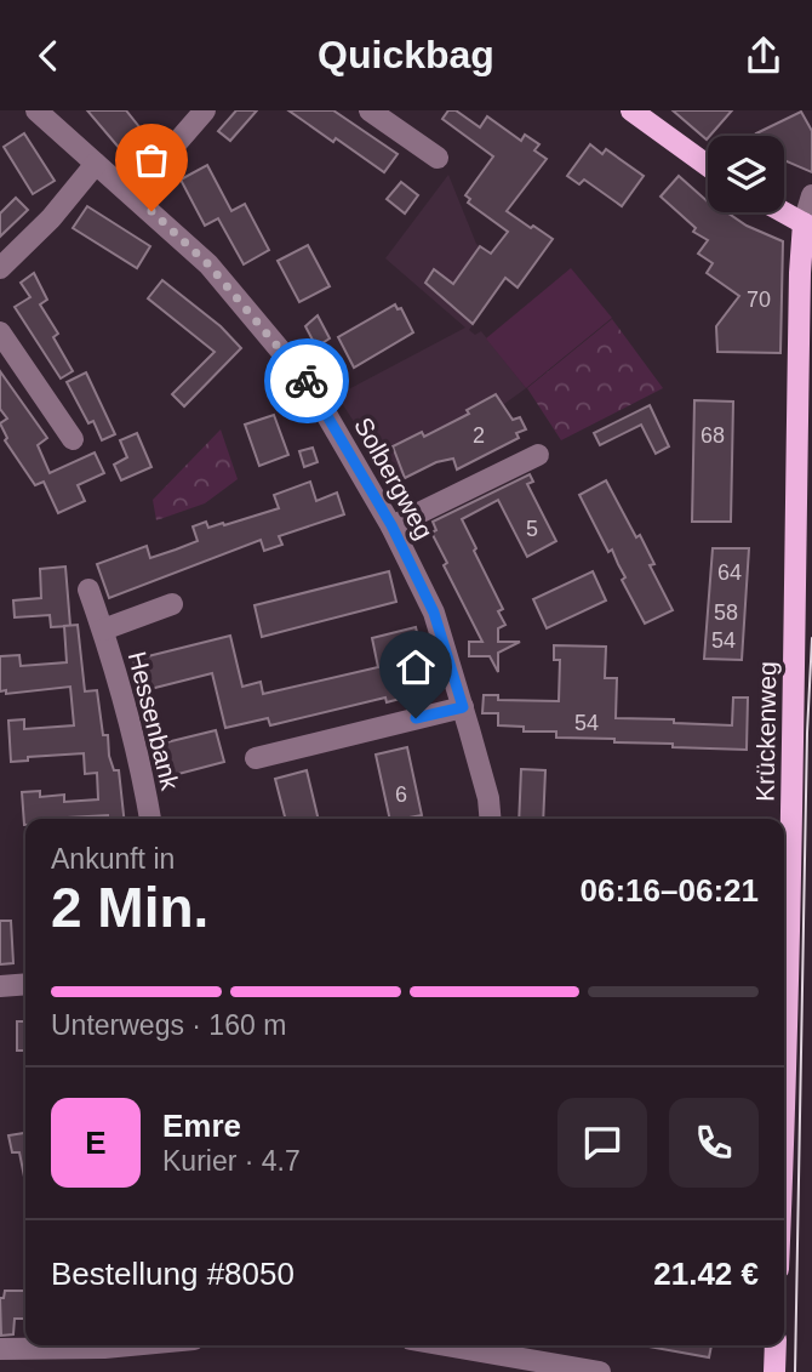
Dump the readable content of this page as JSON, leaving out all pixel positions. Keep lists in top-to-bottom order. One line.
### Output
{"streets":{"main road":["Krückenweg"],"street":["Solbergweg","Hessenbank"]},"house_numbers":["70","2","68","5","64","58","54","54","6"],"page":{"header":"Quickbag","heading":["2 Min.","Ankunft in","06:16–06:21"],"panel":["Emre","Kurier · 4.7","Bestellung #8050","21.42 €"],"bar":"Unterwegs · 160 m","round":"E"}}
